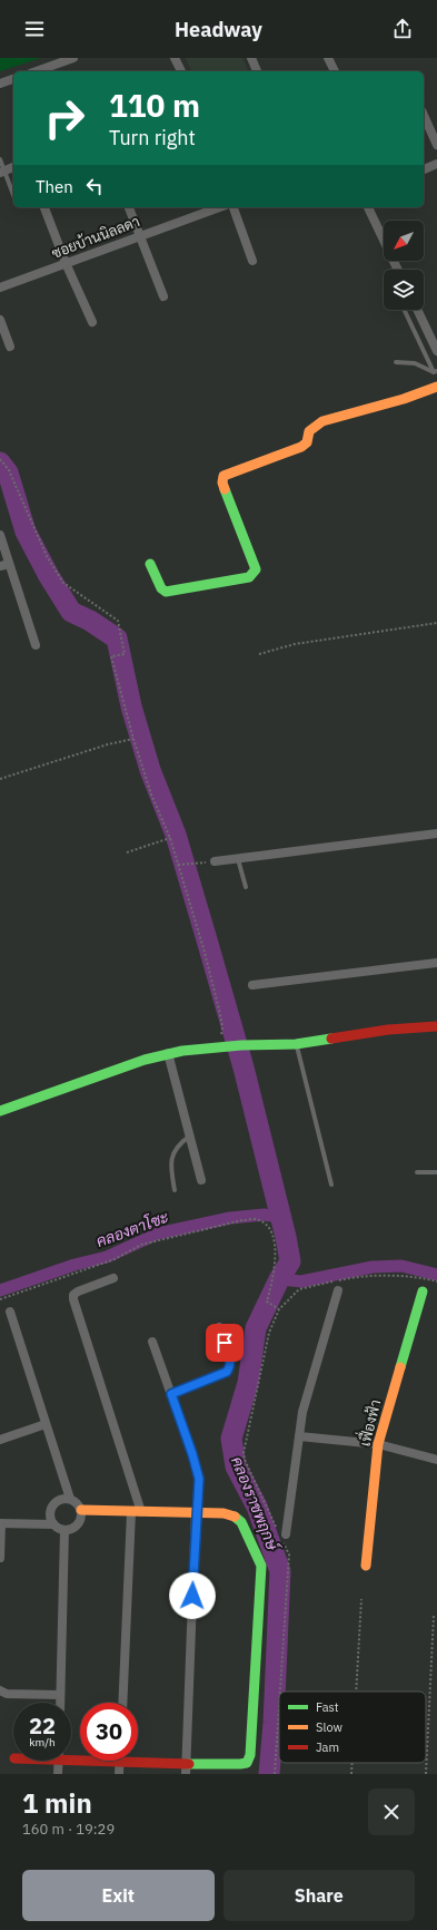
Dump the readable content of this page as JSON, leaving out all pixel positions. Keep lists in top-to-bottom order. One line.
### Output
{"streets":{"street":["ซอยบ้านนิลลดา","เฟื่องฟ้า"]},"water":["คลองตาโซะ","คลองราชพฤกษ์"],"legend":["Fast","Slow","Jam"],"north":"bottom left","page":{"header":"Headway","turn":["110 m","Turn right"],"then":"Then","speed":"22 km/h","limit":"30","heading":["1 min","160 m · 19:29"],"buttons":["Exit","Share"]}}
